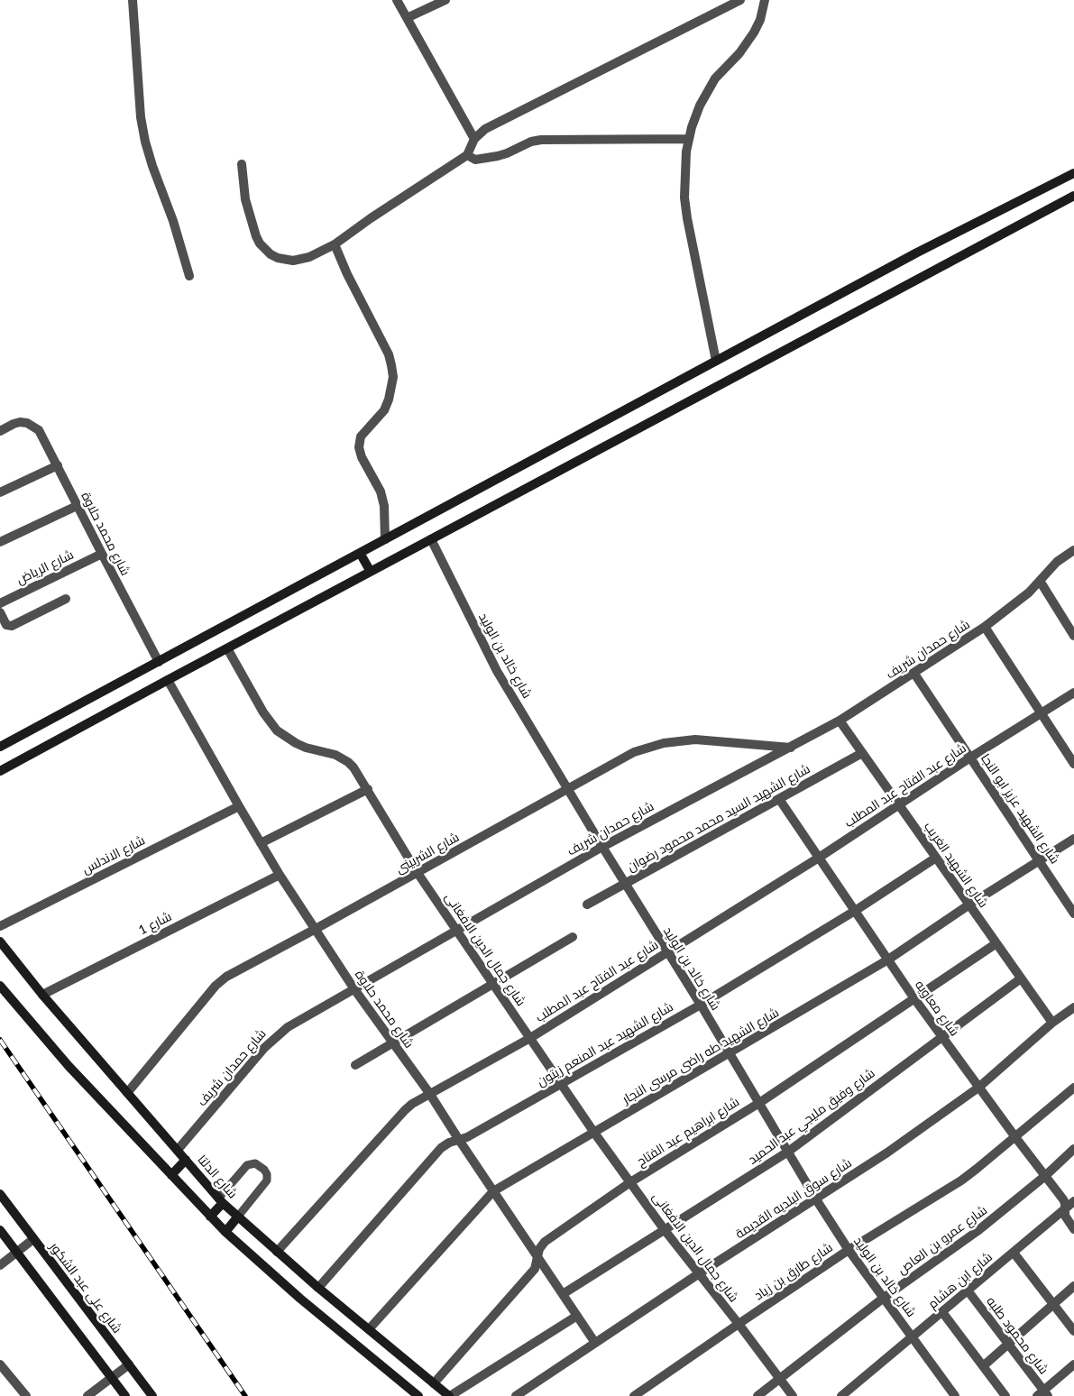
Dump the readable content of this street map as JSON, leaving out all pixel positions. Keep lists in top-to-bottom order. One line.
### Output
{"streets":{"main road":["شارع الدلتا","شارع على عبد الشكور"],"street":["شارع محمد حلاوة","شارع الرياض","شارع حمدان شريف","شارع خالد بن الوليد","شارع عبد الفتاح عبد المطلب","شارع الشهيد عزيز ابو النجا","شارع الشهيد السيد محمد محمود رضوان","شارع الشربينى","شارع الاندلس","شارع الشهيد الغريب","شارع 1","شارع جمال الدين الافغانى","شارع معاويه","شارع الشهيد عبد المنعم زيتون","شارع الشهيد طه راضى مرسى النجار","شارع وفيق مليجي عبد الحميد","شارع ابراهيم عبد الفتاح","شارع سوق البلديه القديمة","شارع عمرو بن العاص","شارع طارق بن زياد","شارع ابن هشام","شارع محمود طلبه"]},"crossings":[["شارع محمد حلاوة","شارع الرياض"],["شارع محمد حلاوة","شارع حمدان شريف"],["شارع محمد حلاوة","شارع عبد الفتاح عبد المطلب"],["شارع محمد حلاوة","شارع الشربينى"],["شارع محمد حلاوة","شارع الاندلس"],["شارع محمد حلاوة","شارع 1"],["شارع محمد حلاوة","شارع الشهيد عبد المنعم زيتون"],["شارع محمد حلاوة","شارع الشهيد طه راضى مرسى النجار"],["شارع محمد حلاوة","شارع وفيق مليجي عبد الحميد"],["شارع محمد حلاوة","شارع ابراهيم عبد الفتاح"],["شارع محمد حلاوة","شارع سوق البلديه القديمة"],["شارع حمدان شريف","شارع خالد بن الوليد"],["شارع حمدان شريف","شارع الشهيد عزيز ابو النجا"],["شارع حمدان شريف","شارع الشربينى"],["شارع حمدان شريف","شارع الشهيد الغريب"],["شارع حمدان شريف","شارع جمال الدين الافغانى"],["شارع حمدان شريف","شارع الدلتا"],["شارع خالد بن الوليد","شارع عبد الفتاح عبد المطلب"],["شارع خالد بن الوليد","شارع الشهيد السيد محمد محمود رضوان"],["شارع خالد بن الوليد","شارع الشربينى"],["شارع خالد بن الوليد","شارع الشهيد عبد المنعم زيتون"],["شارع خالد بن الوليد","شارع الشهيد طه راضى مرسى النجار"],["شارع خالد بن الوليد","شارع وفيق مليجي عبد الحميد"],["شارع خالد بن الوليد","شارع ابراهيم عبد الفتاح"],["شارع خالد بن الوليد","شارع سوق البلديه القديمة"],["شارع خالد بن الوليد","شارع عمرو بن العاص"],["شارع خالد بن الوليد","شارع طارق بن زياد"],["شارع خالد بن الوليد","شارع ابن هشام"],["شارع عبد الفتاح عبد المطلب","شارع الشهيد عزيز ابو النجا"],["شارع عبد الفتاح عبد المطلب","شارع الشهيد الغريب"],["شارع عبد الفتاح عبد المطلب","شارع جمال الدين الافغانى"],["شارع عبد الفتاح عبد المطلب","شارع معاويه"],["شارع عبد الفتاح عبد المطلب","شارع الدلتا"],["شارع الشهيد عزيز ابو النجا","شارع الشهيد طه راضى مرسى النجار"],["شارع الشهيد السيد محمد محمود رضوان","شارع الشهيد الغريب"],["شارع الشهيد السيد محمد محمود رضوان","شارع معاويه"],["شارع الشربينى","شارع جمال الدين الافغانى"],["شارع الشربينى","شارع الدلتا"],["شارع الشهيد الغريب","شارع الشهيد عبد المنعم زيتون"],["شارع الشهيد الغريب","شارع الشهيد طه راضى مرسى النجار"],["شارع الشهيد الغريب","شارع وفيق مليجي عبد الحميد"],["شارع الشهيد الغريب","شارع ابراهيم عبد الفتاح"],["شارع الشهيد الغريب","شارع سوق البلديه القديمة"],["شارع 1","شارع الدلتا"],["شارع جمال الدين الافغانى","شارع الشهيد عبد المنعم زيتون"],["شارع جمال الدين الافغانى","شارع الشهيد طه راضى مرسى النجار"],["شارع جمال الدين الافغانى","شارع وفيق مليجي عبد الحميد"],["شارع جمال الدين الافغانى","شارع ابراهيم عبد الفتاح"],["شارع جمال الدين الافغانى","شارع سوق البلديه القديمة"],["شارع جمال الدين الافغانى","شارع عمرو بن العاص"],["شارع جمال الدين الافغانى","شارع طارق بن زياد"],["شارع معاويه","شارع الشهيد عبد المنعم زيتون"],["شارع معاويه","شارع الشهيد طه راضى مرسى النجار"],["شارع معاويه","شارع وفيق مليجي عبد الحميد"],["شارع معاويه","شارع ابراهيم عبد الفتاح"],["شارع معاويه","شارع سوق البلديه القديمة"],["شارع معاويه","شارع عمرو بن العاص"],["شارع معاويه","شارع طارق بن زياد"],["شارع معاويه","شارع ابن هشام"],["شارع الشهيد عبد المنعم زيتون","شارع الدلتا"],["شارع الشهيد طه راضى مرسى النجار","شارع الدلتا"],["شارع ابراهيم عبد الفتاح","شارع الدلتا"],["شارع ابن هشام","شارع محمود طلبه"]]}
